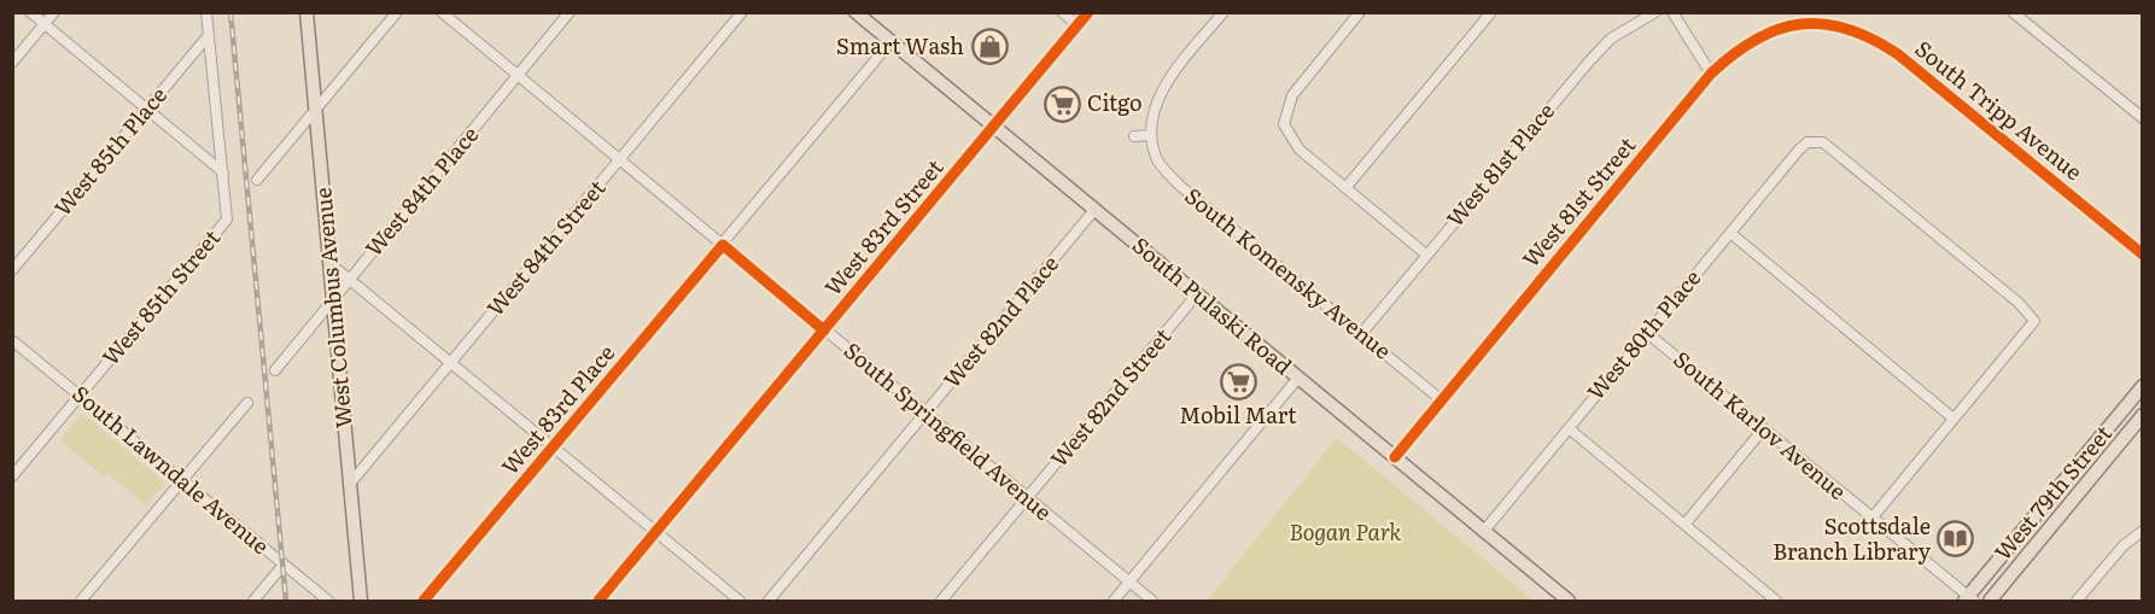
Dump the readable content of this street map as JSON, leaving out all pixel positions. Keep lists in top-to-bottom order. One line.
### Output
{"streets":{"main road":["South Pulaski Road","West Columbus Avenue","West 79th Street"],"street":["South Tripp Avenue","West 85th Place","West 81st Place","West 84th Place","West 81st Street","West 83rd Street","West 84th Street","South Komensky Avenue","West 85th Street","West 82nd Place","West 80th Place","West 82nd Street","West 83rd Place","South Karlov Avenue","South Springfield Avenue","South Lawndale Avenue"]},"crossings":[["South Tripp Avenue","West 81st Street"],["West 81st Place","South Komensky Avenue"],["West 84th Place","West Columbus Avenue"],["West 84th Place","South Springfield Avenue"],["West 81st Street","South Komensky Avenue"],["West 81st Street","South Pulaski Road"],["West 83rd Street","South Pulaski Road"],["West 83rd Street","South Springfield Avenue"],["West 84th Street","West Columbus Avenue"],["West 84th Street","South Springfield Avenue"],["West 85th Street","South Lawndale Avenue"],["South Pulaski Road","West 82nd Place"],["South Pulaski Road","West 80th Place"],["South Pulaski Road","West 82nd Street"],["South Pulaski Road","West 83rd Place"],["West 82nd Place","South Springfield Avenue"],["West 80th Place","South Karlov Avenue"],["West 82nd Street","South Springfield Avenue"],["West 83rd Place","South Springfield Avenue"],["South Karlov Avenue","West 79th Street"]],"parks":["Bogan Park"],"places":{"shop":["Smart Wash"],"supermarket":["Citgo","Mobil Mart"],"library":["Scottsdale Branch Library"]}}
